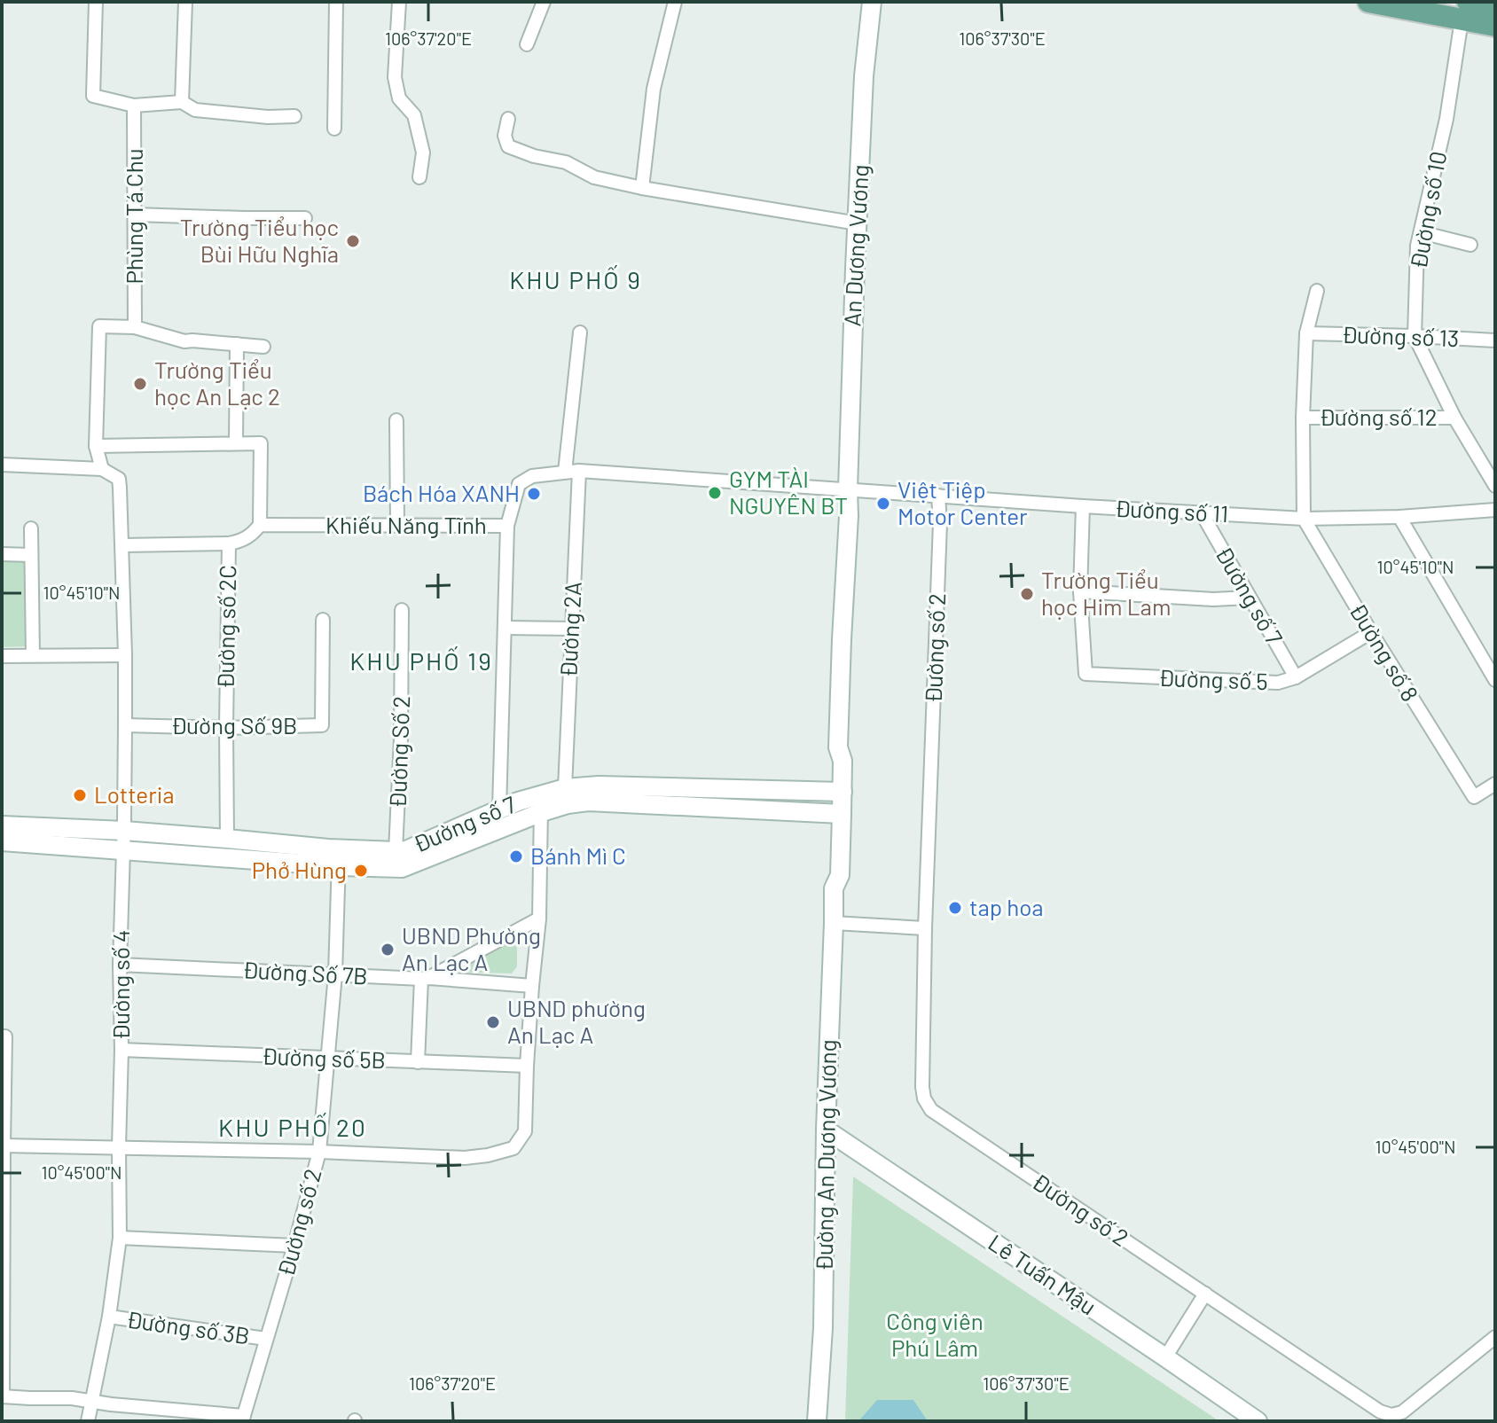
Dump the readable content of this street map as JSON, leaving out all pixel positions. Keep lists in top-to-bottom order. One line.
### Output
{"streets":{"main road":["An Dương Vương","Đường số 7","Đường An Dương Vương","Lê Tuấn Mậu"],"street":["Đường số 10","Phùng Tá Chu","Đường số 13","Đường số 12","Đường số 11","Khiếu Năng Tĩnh","Đường số 2C","Đường 2A","Đường số 2","Đường số 8","Đường số 5","Đường Số 9B","Đường Số 2","Đường Số 7B","Đường số 4","Đường số 5B","Đường số 3B"]},"crossings":[["Đường số 10","Đường số 13"],["Đường số 10","Đường số 12"],["An Dương Vương","Đường số 11"],["An Dương Vương","Khiếu Năng Tĩnh"],["An Dương Vương","Đường An Dương Vương"],["Đường số 11","Khiếu Năng Tĩnh"],["Đường số 11","Đường số 7"],["Đường số 11","Đường số 2"],["Đường số 11","Đường số 8"],["Đường số 11","Đường An Dương Vương"],["Khiếu Năng Tĩnh","Đường 2A"],["Khiếu Năng Tĩnh","Đường An Dương Vương"],["Đường số 7","Đường số 2C"],["Đường số 7","Đường 2A"],["Đường số 7","Đường số 2"],["Đường số 7","Đường số 5"],["Đường số 7","Đường Số 2"],["Đường số 7","Đường số 4"],["Đường số 7","Đường An Dương Vương"],["Đường số 2C","Đường Số 9B"],["Đường số 2","Đường Số 7B"],["Đường số 2","Đường số 5B"],["Đường số 2","Đường số 3B"],["Đường số 8","Đường số 5"],["Đường Số 9B","Đường số 4"],["Đường Số 7B","Đường số 4"],["Đường số 4","Đường số 5B"],["Đường số 4","Đường số 3B"],["Đường An Dương Vương","Lê Tuấn Mậu"]],"districts":["KHU PHỐ 9","KHU PHỐ 19","KHU PHỐ 20"],"parks":["Công viên Phú Lâm"],"places":["Trường Tiểu học Bùi Hữu Nghĩa","Trường Tiểu học An Lạc 2","GYM TÀI NGUYÊN BT","Bách Hóa XANH","Việt Tiệp Motor Center","Trường Tiểu học Him Lam","Lotteria","Bánh Mì C","Phở Hùng","tap hoa","UBND Phường An Lạc A","UBND phường An Lạc A"],"coordinates":["106°37'20\"E","106°37'30\"E","10°45'10\"N","10°45'00\"N"]}
